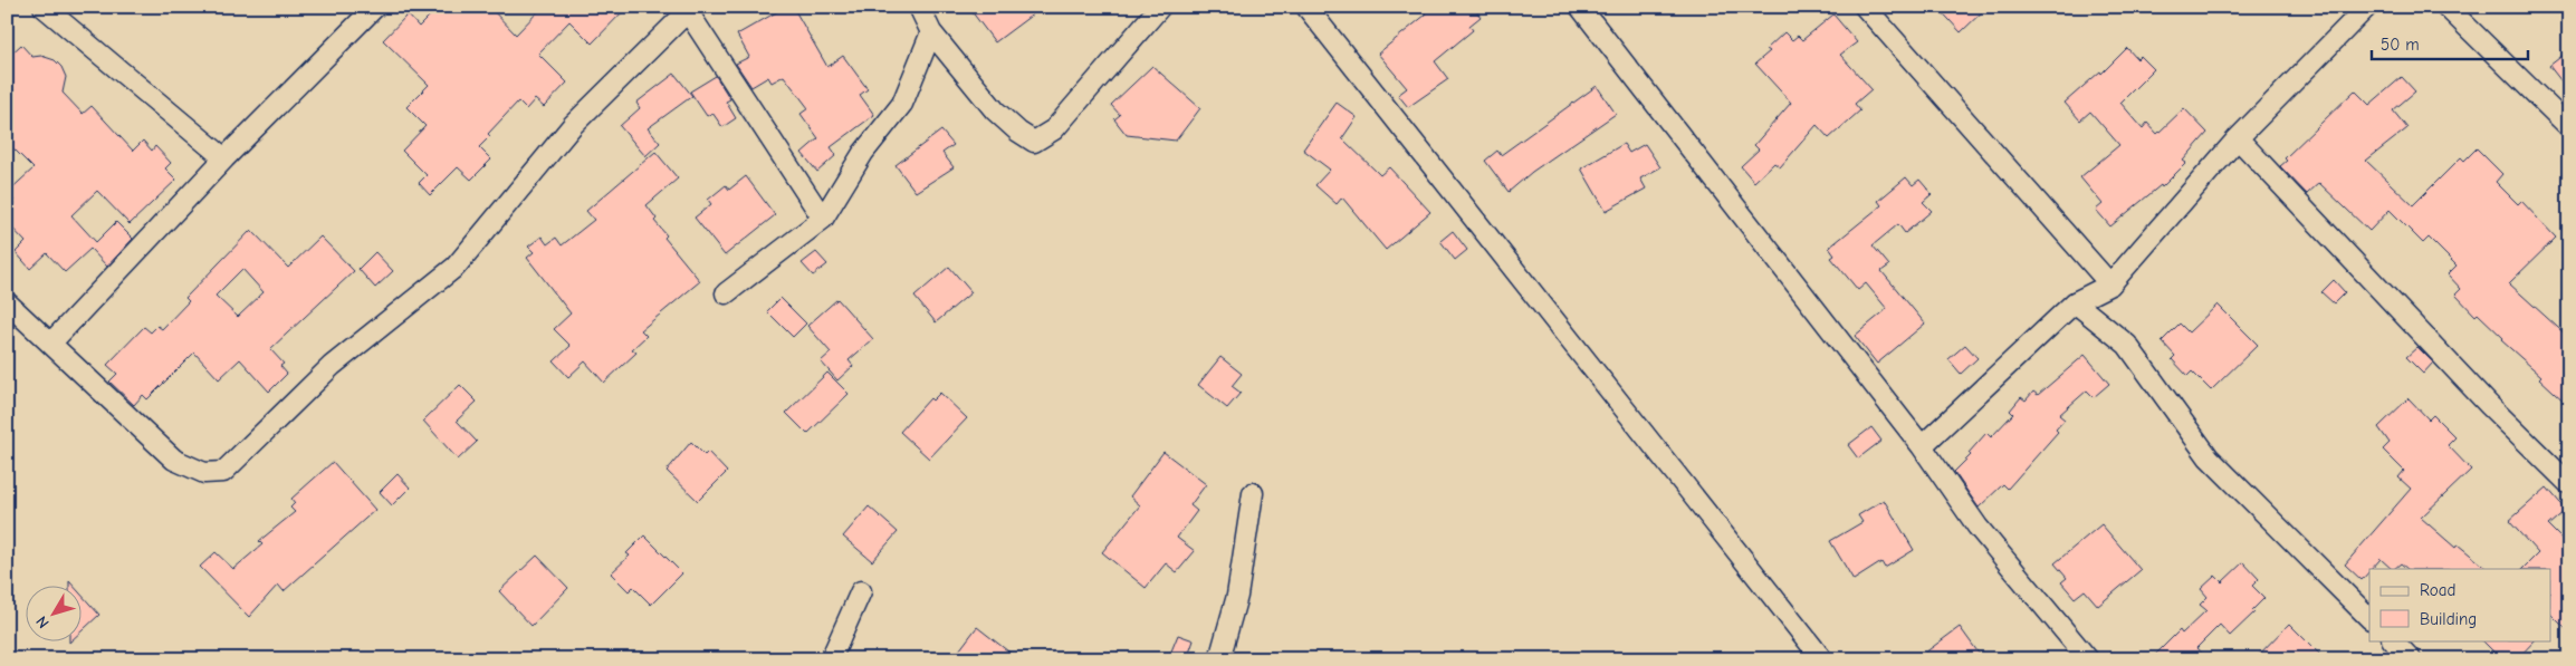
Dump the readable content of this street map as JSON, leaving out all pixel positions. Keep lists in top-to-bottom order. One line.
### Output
{"legend":["Road","Building"],"scale_bar":"50 m","north":"bottom left"}
